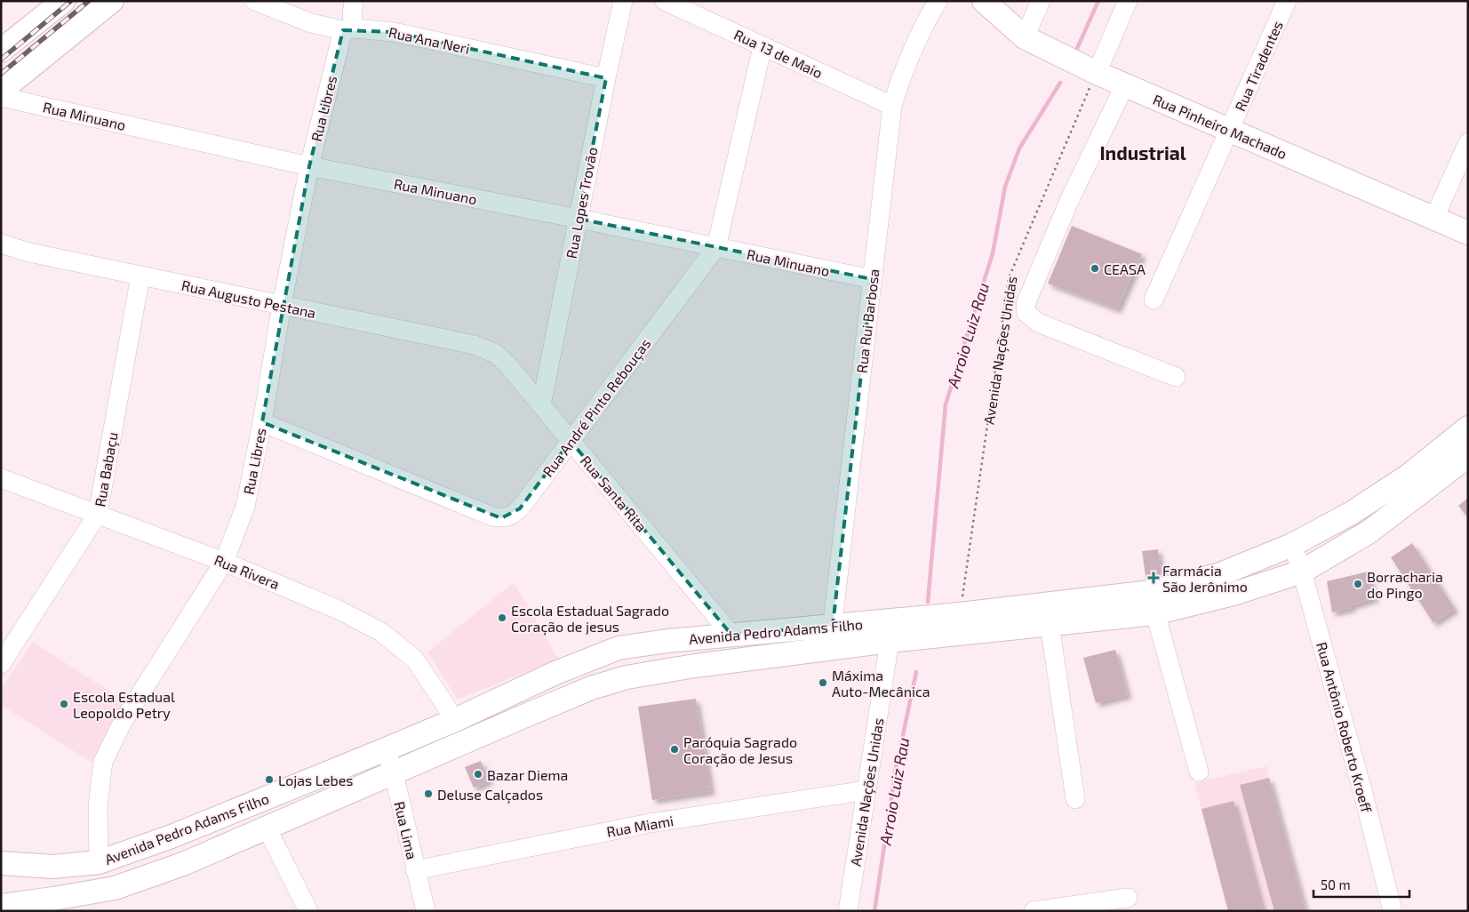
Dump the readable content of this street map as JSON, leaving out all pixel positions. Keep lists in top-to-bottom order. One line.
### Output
{"streets":{"main road":["Rua Pinheiro Machado","Avenida Pedro Adams Filho"],"street":["Rua Ana Neri","Rua 13 de Maio","Rua Tiradentes","Rua Libres","Rua Minuano","Rua Lopes Trovão","Rua Augusto Pestana","Rua Rui Barbosa","Avenida Nações Unidas","Rua André Pinto Rebouças","Rua Babaçu","Rua Santa Rita","Rua Rivera","Rua Antônio Roberto Kroeff","Rua Miami","Rua Lima"]},"crossings":[["Rua Ana Neri","Rua Libres"],["Rua Ana Neri","Rua Lopes Trovão"],["Rua 13 de Maio","Rua Rui Barbosa"],["Rua 13 de Maio","Rua André Pinto Rebouças"],["Rua Tiradentes","Rua Pinheiro Machado"],["Rua Libres","Rua Minuano"],["Rua Libres","Rua Augusto Pestana"],["Rua Libres","Rua André Pinto Rebouças"],["Rua Libres","Rua Rivera"],["Rua Libres","Avenida Pedro Adams Filho"],["Rua Minuano","Rua Lopes Trovão"],["Rua Minuano","Rua Rui Barbosa"],["Rua Minuano","Rua André Pinto Rebouças"],["Rua Pinheiro Machado","Avenida Nações Unidas"],["Rua Lopes Trovão","Rua Santa Rita"],["Rua Augusto Pestana","Rua Babaçu"],["Rua Augusto Pestana","Rua Santa Rita"],["Rua Rui Barbosa","Avenida Pedro Adams Filho"],["Avenida Nações Unidas","Avenida Pedro Adams Filho"],["Avenida Nações Unidas","Rua Miami"],["Rua André Pinto Rebouças","Rua Santa Rita"],["Rua Babaçu","Rua Rivera"],["Rua Santa Rita","Avenida Pedro Adams Filho"],["Rua Rivera","Avenida Pedro Adams Filho"],["Avenida Pedro Adams Filho","Rua Antônio Roberto Kroeff"],["Avenida Pedro Adams Filho","Rua Lima"],["Rua Miami","Rua Lima"]],"districts":["Industrial"],"water":["Arroio Luiz Rau"],"places":{"other":["CEASA","Borracharia do Pingo","Escola Estadual Sagrado Coração de jesus","Máxima Auto-Mecânica","Escola Estadual Leopoldo Petry","Paróquia Sagrado Coração de Jesus","Bazar Diema","Lojas Lebes","Deluse Calçados"],"health":["Farmácia São Jerônimo"]},"scale_bar":"50 m"}
